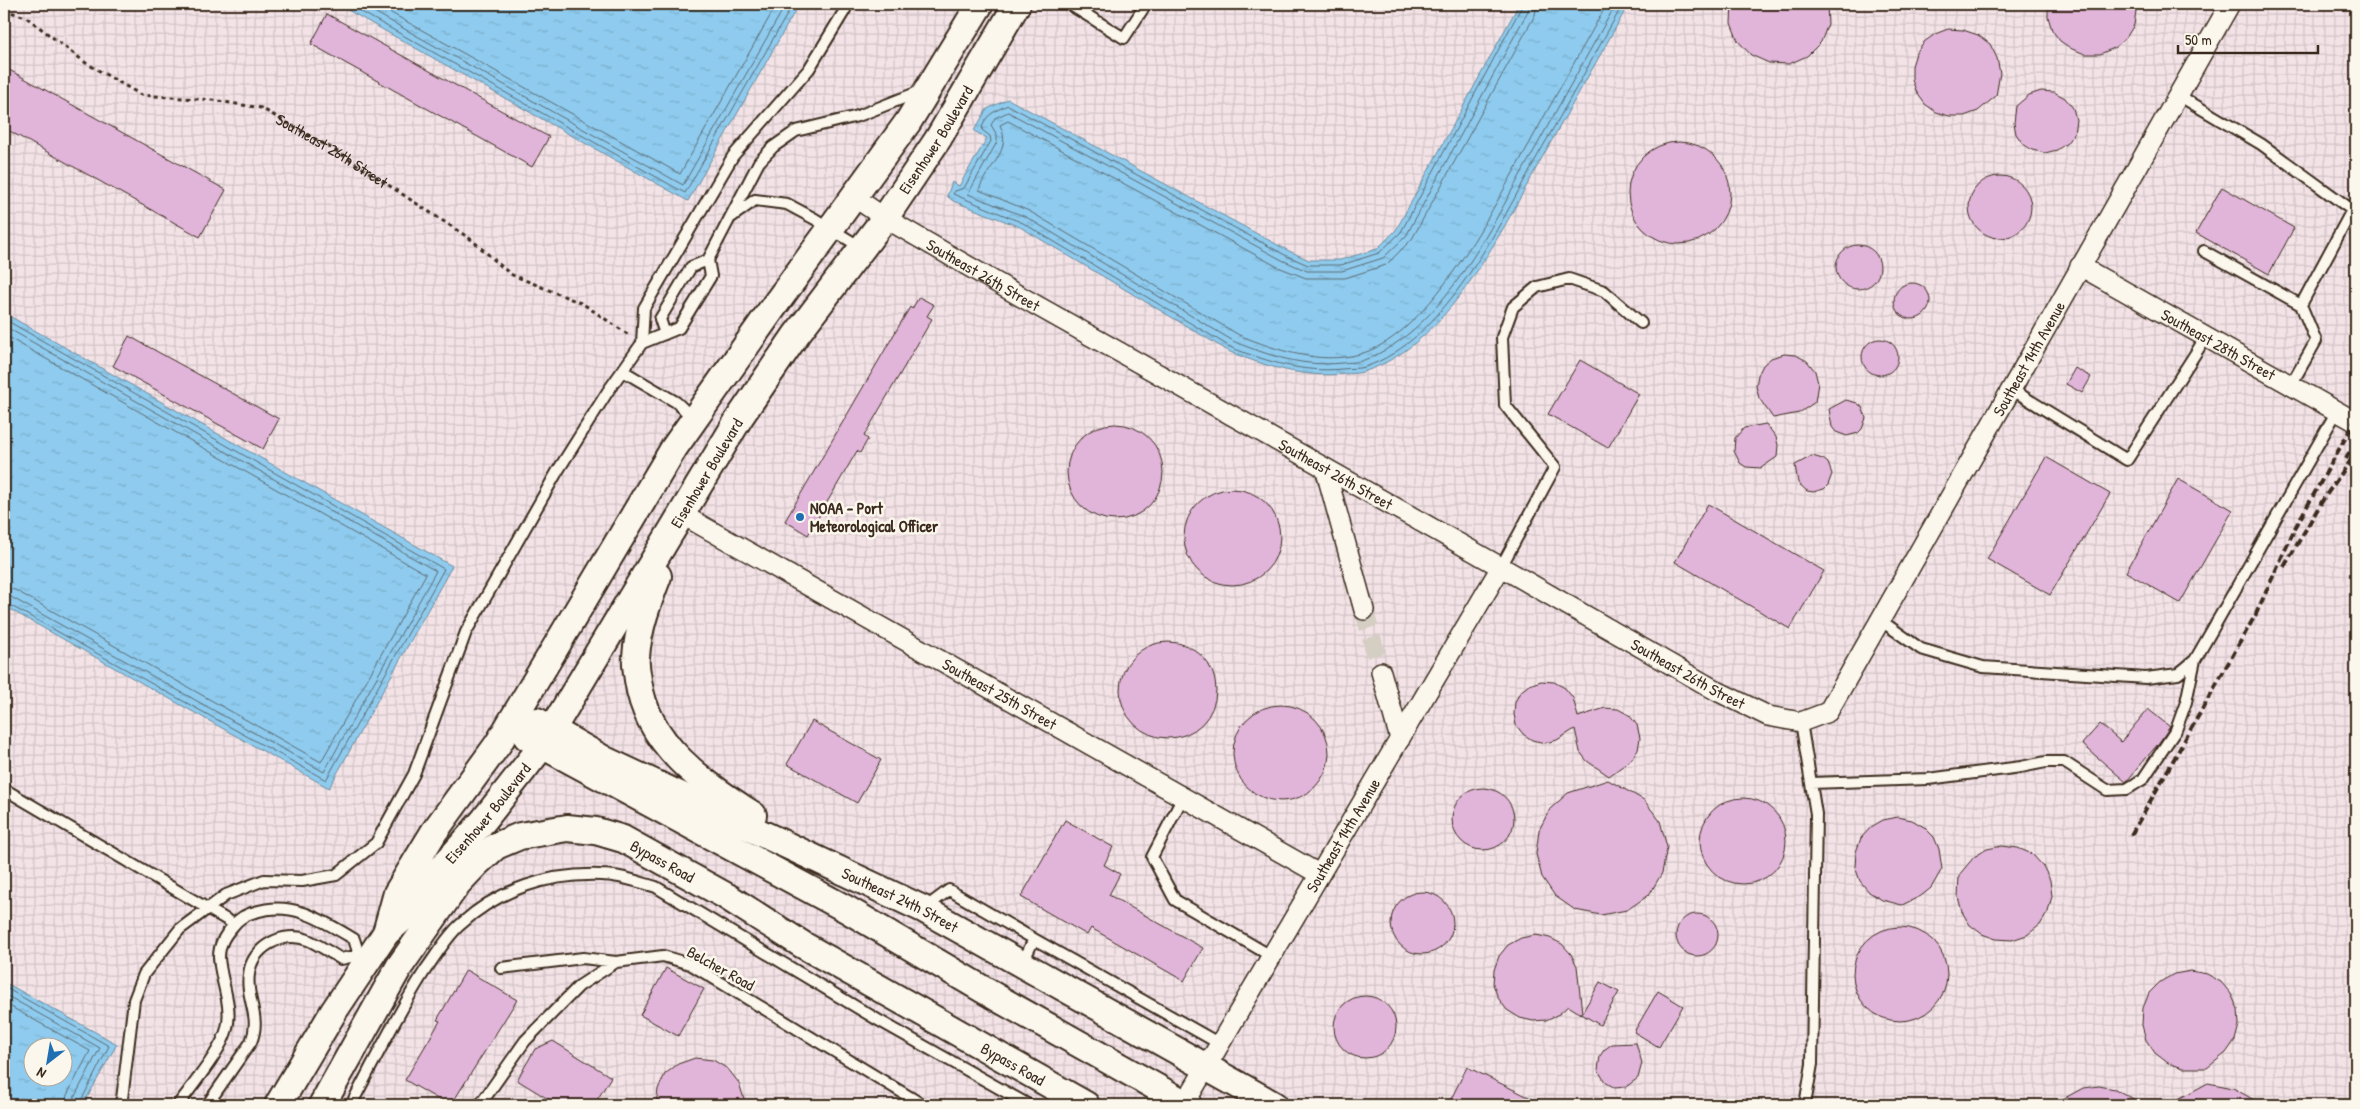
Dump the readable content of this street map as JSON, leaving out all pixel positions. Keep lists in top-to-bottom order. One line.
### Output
{"streets":{"street":["Eisenhower Boulevard","Southeast 26th Street","Southeast 28th Street","Southeast 14th Avenue","Southeast 25th Street","Bypass Road","Southeast 24th Street"],"lane":["Belcher Road"]},"crossings":[["Eisenhower Boulevard","Southeast 26th Street"],["Eisenhower Boulevard","Southeast 25th Street"],["Eisenhower Boulevard","Southeast 24th Street"],["Southeast 26th Street","Southeast 14th Avenue"],["Southeast 28th Street","Southeast 14th Avenue"],["Southeast 14th Avenue","Southeast 25th Street"],["Southeast 14th Avenue","Southeast 24th Street"]],"places":["NOAA - Port Meteorological Officer"],"scale_bar":"50 m","north":"bottom left"}
